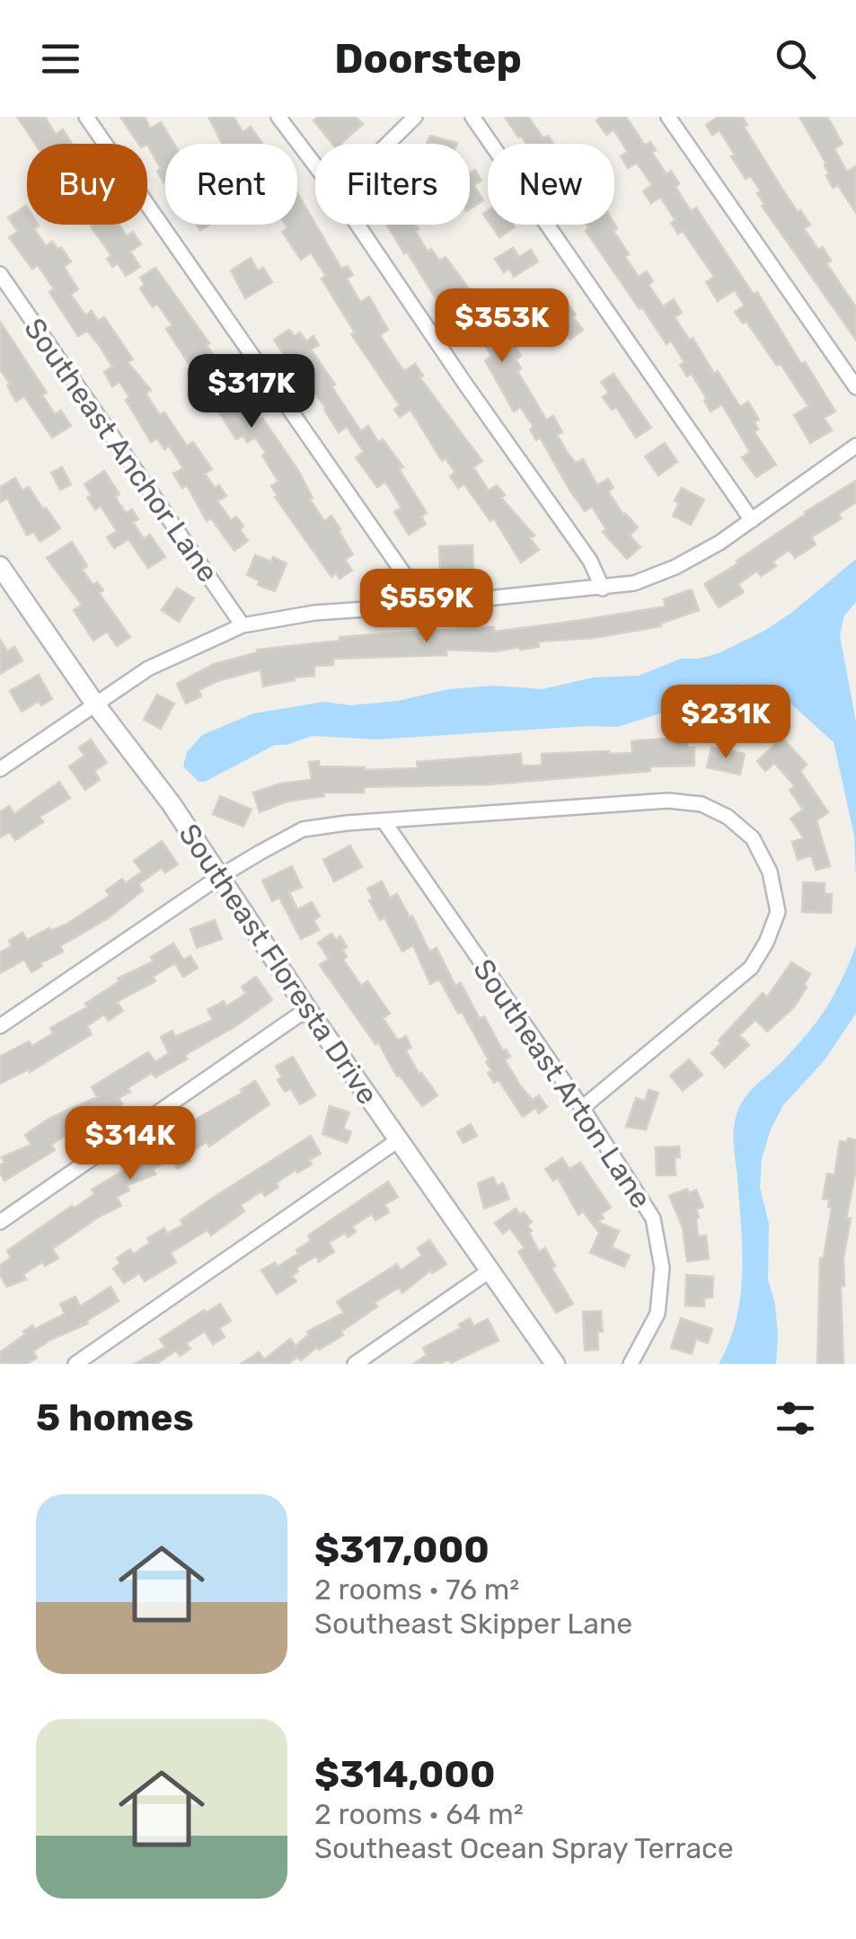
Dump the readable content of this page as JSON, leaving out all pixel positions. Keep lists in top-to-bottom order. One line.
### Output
{"streets":{"street":["Southeast Anchor Lane","Southeast Floresta Drive","Southeast Arton Lane"]},"page":{"header":"Doorstep","chip":["Buy","Rent","Filters","New"],"price":["$353K","$317K","$559K","$231K","$314K"],"heading":"5 homes","list":[{"name":"$317,000","note":"2 rooms · 76 m² · Southeast Skipper Lane"},{"name":"$314,000","note":"2 rooms · 64 m² · Southeast Ocean Spray Terrace"}]}}
